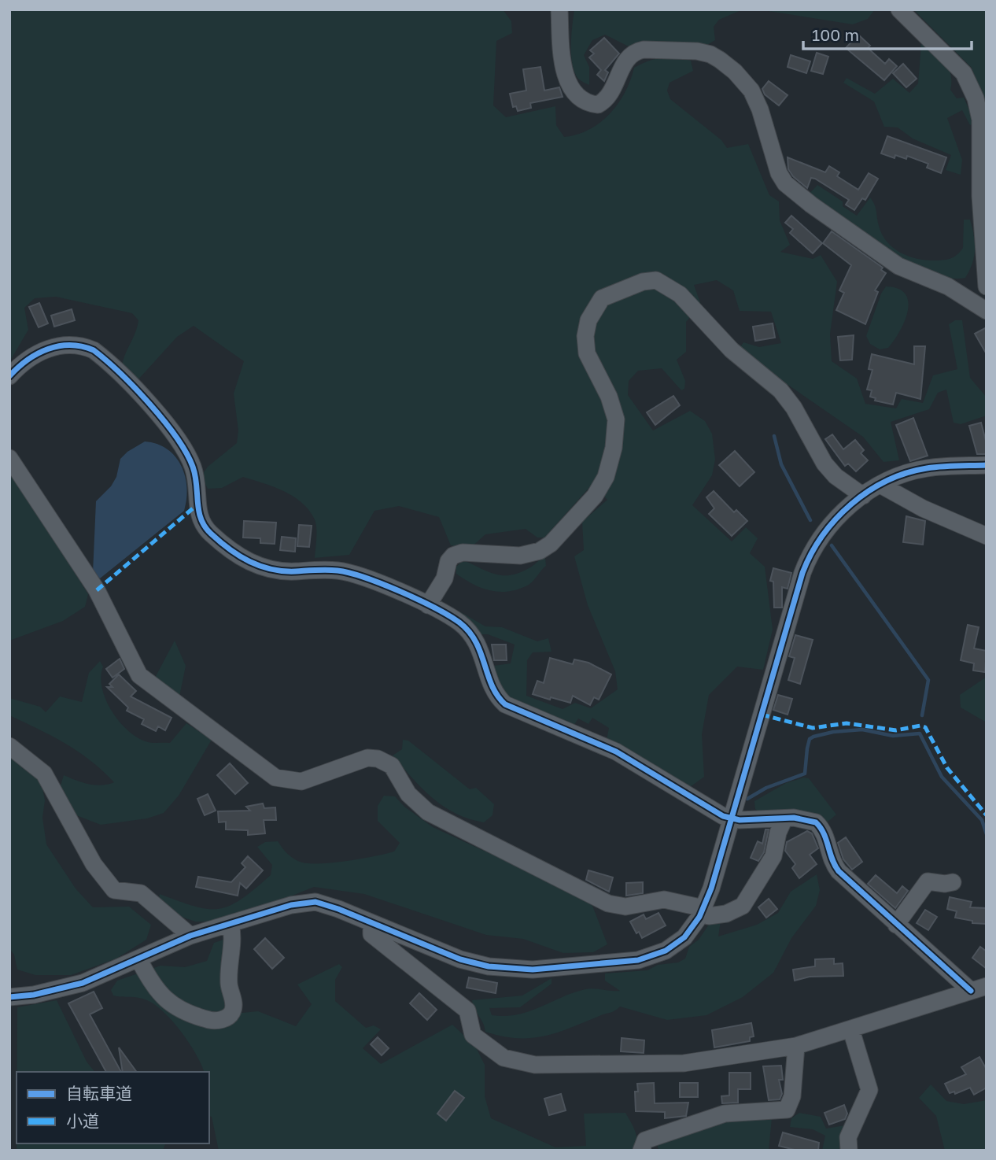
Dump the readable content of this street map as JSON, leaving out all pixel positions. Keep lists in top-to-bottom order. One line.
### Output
{"legend":["自転車道","小道"],"scale_bar":"100 m"}
